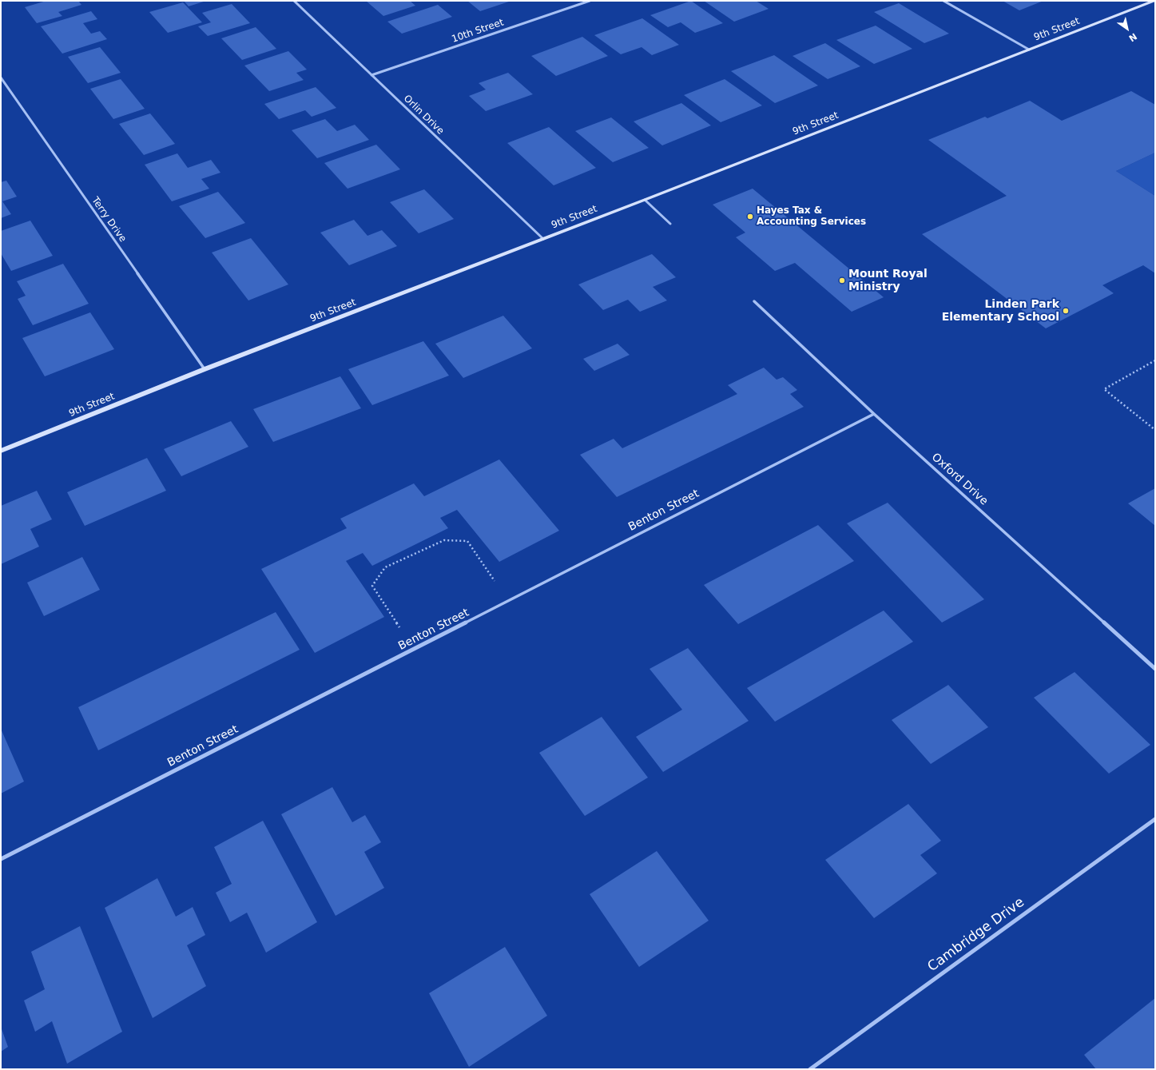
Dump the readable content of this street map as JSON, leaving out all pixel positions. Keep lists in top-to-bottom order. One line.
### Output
{"streets":{"street":["9th Street","10th Street","Orlin Drive","Terry Drive","Oxford Drive","Benton Street","Cambridge Drive"]},"crossings":[["9th Street","Orlin Drive"],["9th Street","Terry Drive"],["10th Street","Orlin Drive"],["Oxford Drive","Benton Street"]],"places":["Hayes Tax & Accounting Services","Mount Royal Ministry","Linden Park Elementary School"],"north":"bottom right"}
